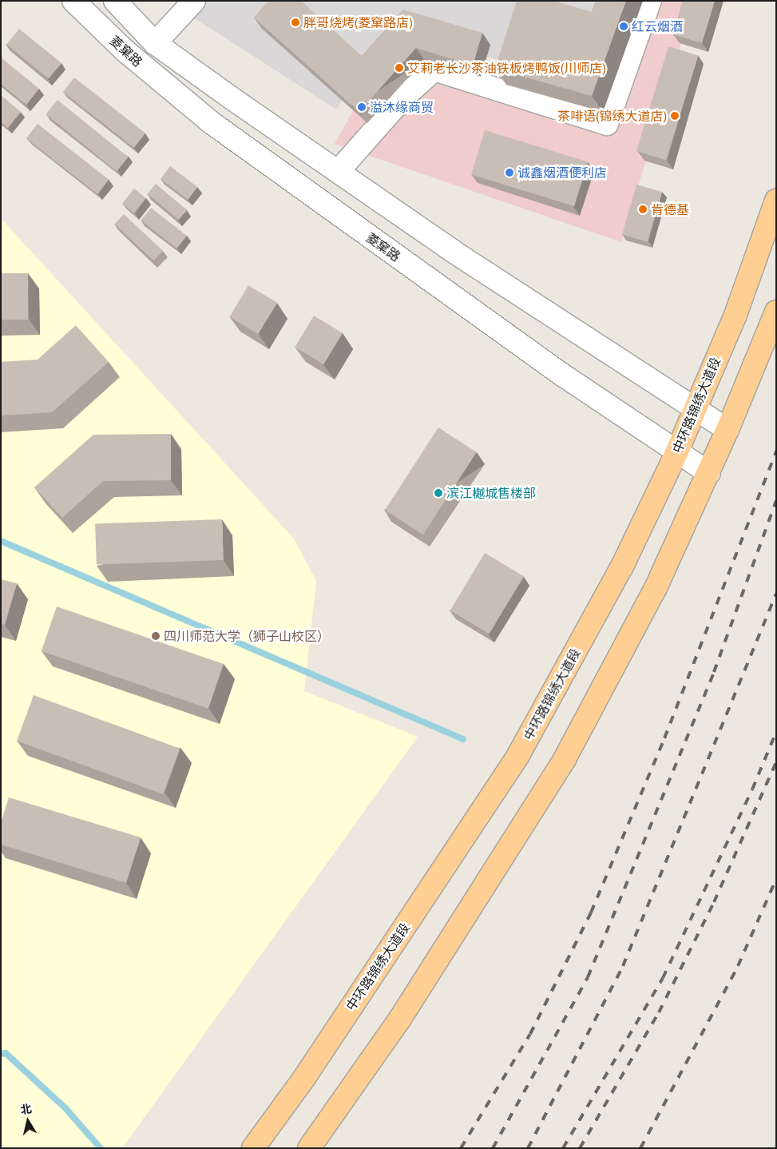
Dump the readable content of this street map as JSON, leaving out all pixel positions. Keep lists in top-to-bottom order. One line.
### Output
{"streets":{"main road":["中环路锦绣大道段"],"street":["菱窠路"]},"crossings":[["菱窠路","中环路锦绣大道段"]],"places":["胖哥烧烤(菱窠路店)","红云烟酒","艾莉老长沙茶油铁板烤鸭饭(川师店)","溢沐缘商贸","茶啡语(锦绣大道店)","诚鑫烟酒便利店","肯德基","滨江樾城售楼部","四川师范大学（狮子山校区）"],"north":"top"}
